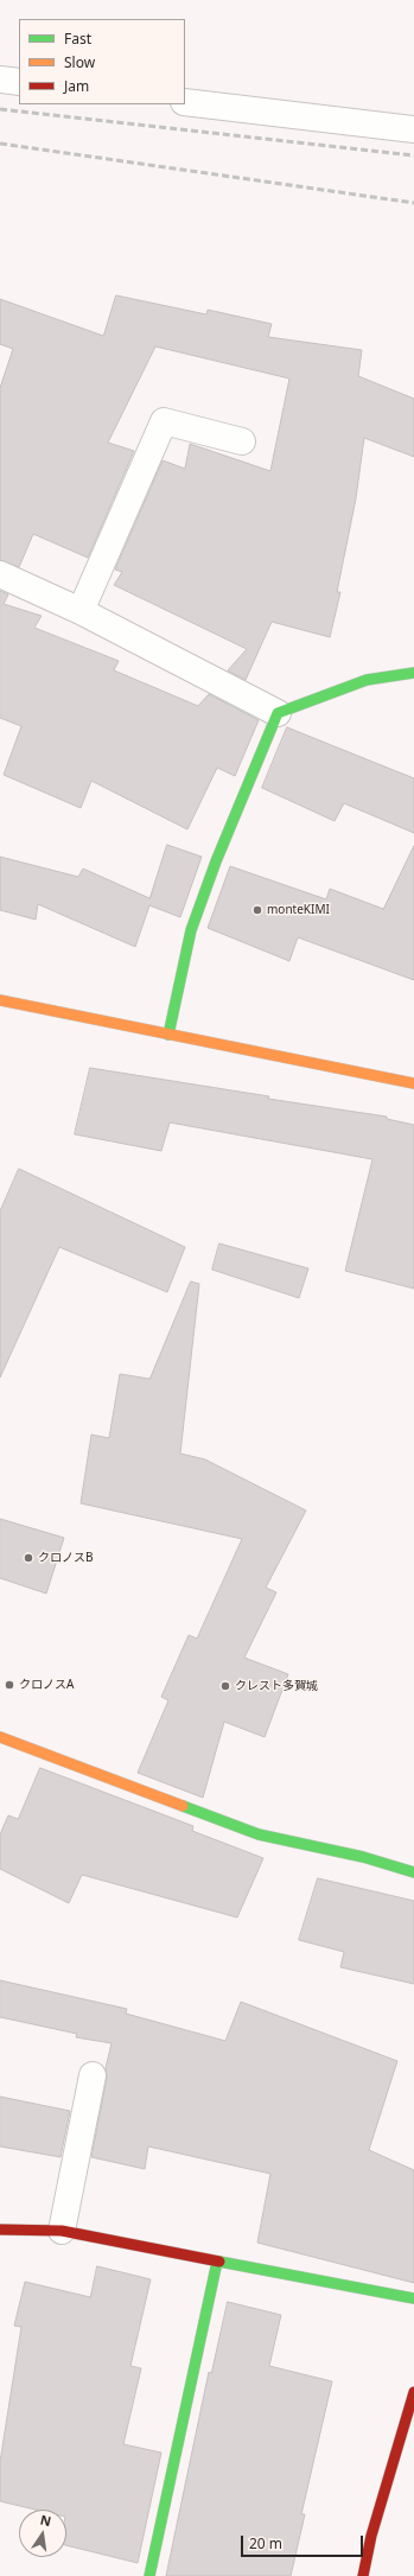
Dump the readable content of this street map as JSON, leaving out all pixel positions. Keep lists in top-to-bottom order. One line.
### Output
{"places":["monteKIMI","クロノスB","クロノスA","クレスト多賀城"],"legend":["Fast","Slow","Jam"],"scale_bar":"20 m","north":"top"}
